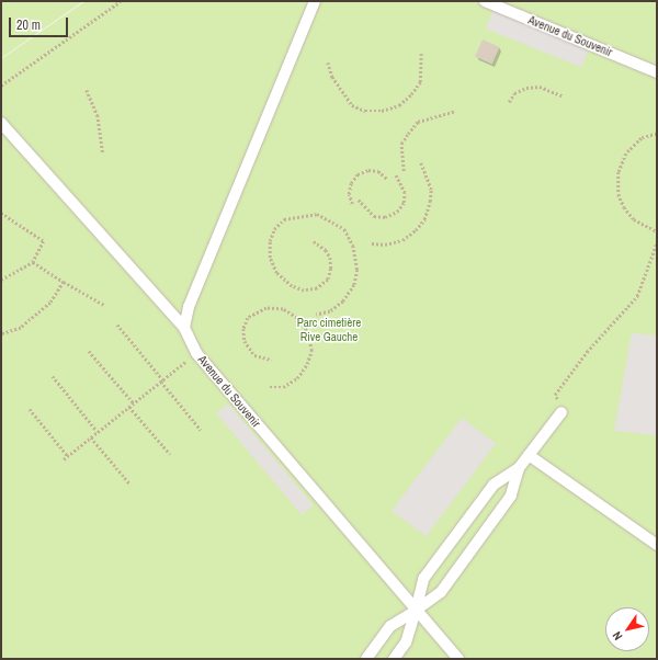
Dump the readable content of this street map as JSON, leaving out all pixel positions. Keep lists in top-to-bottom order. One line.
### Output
{"streets":{"lane":["Avenue du Souvenir"]},"parks":["Parc cimetière Rive Gauche"],"scale_bar":"20 m","north":"bottom left"}
